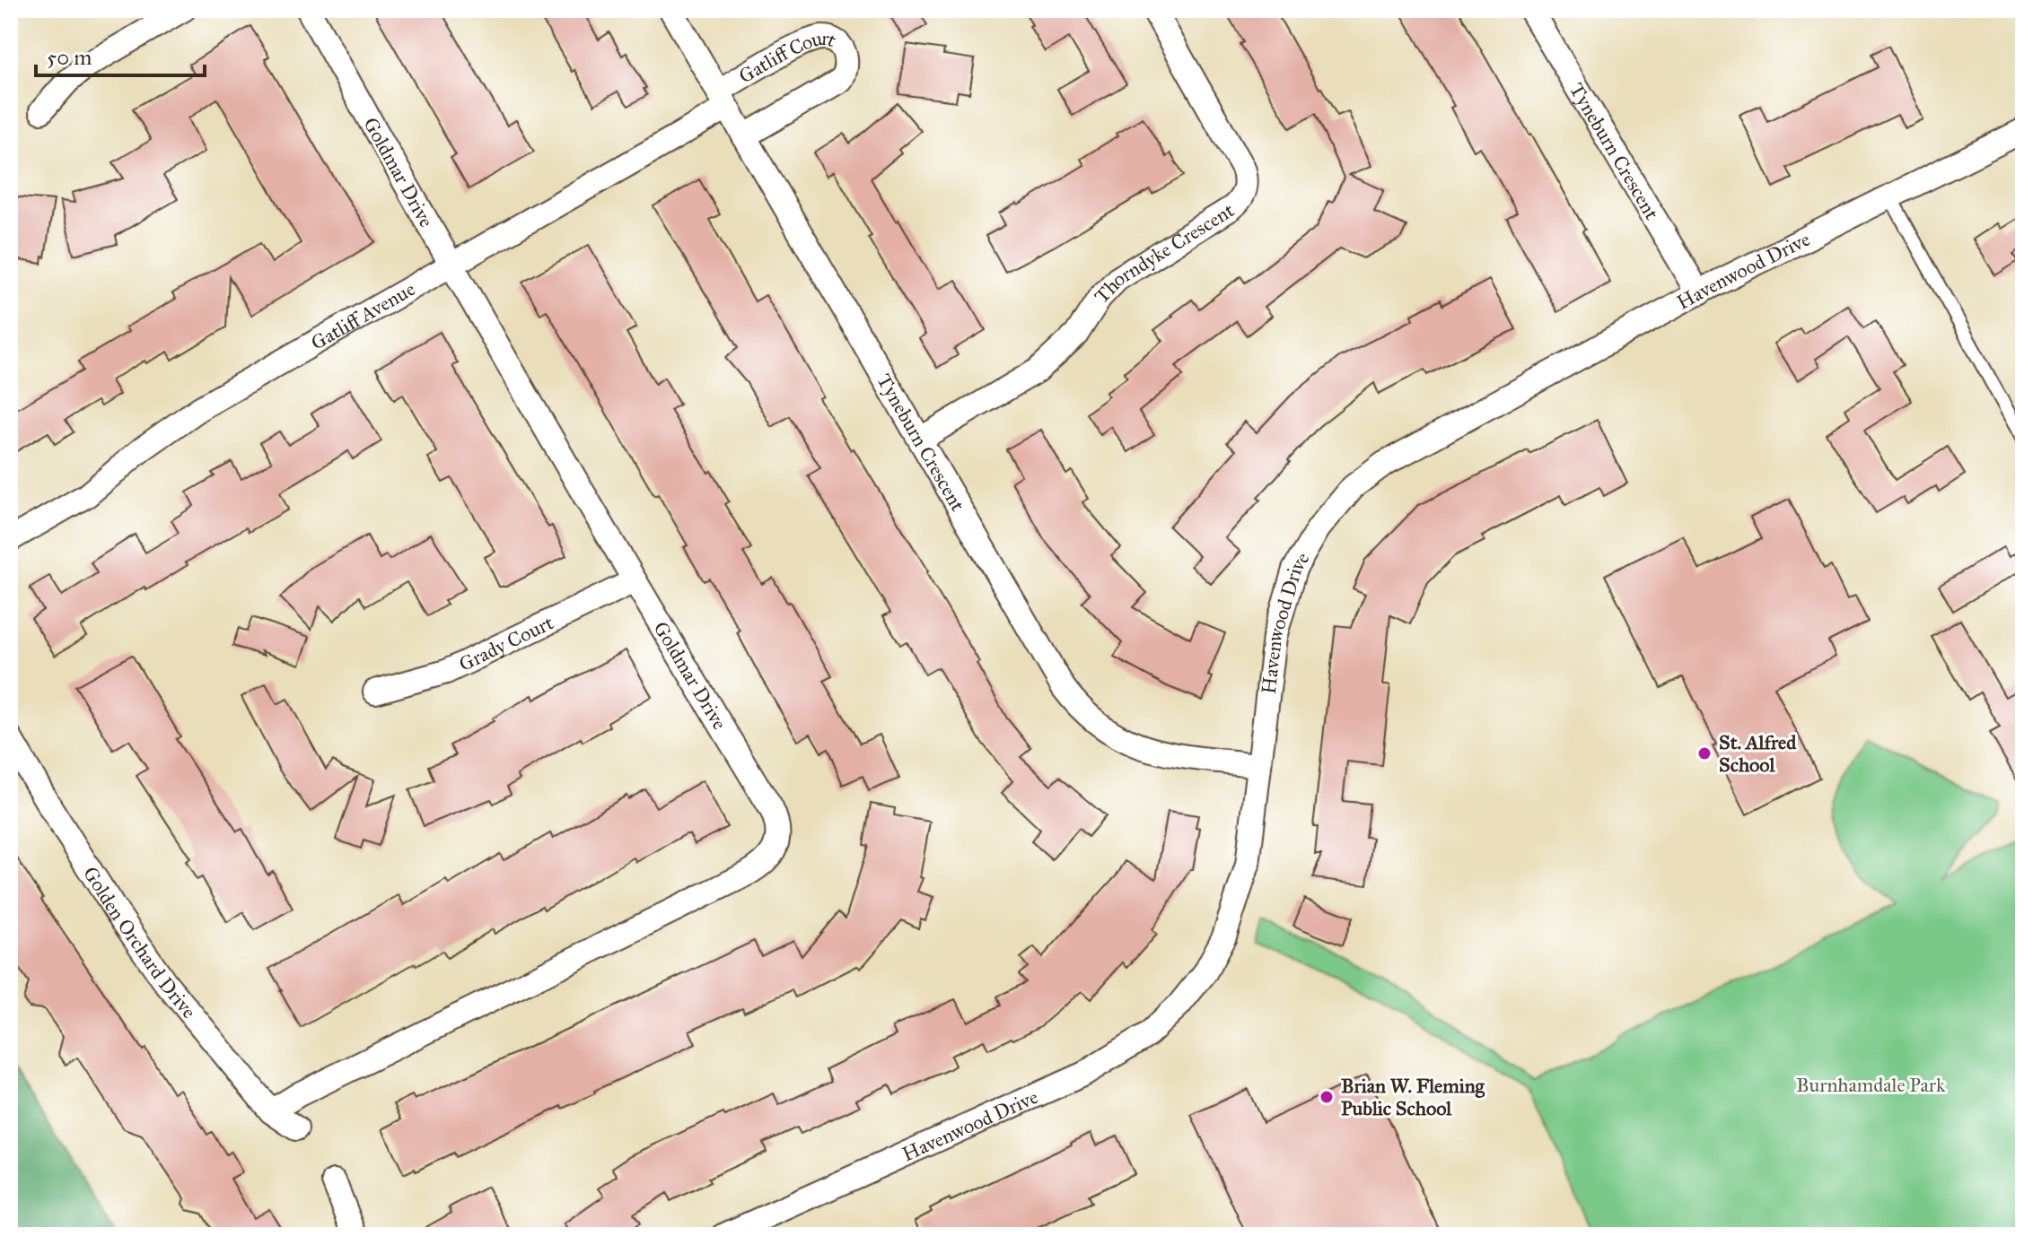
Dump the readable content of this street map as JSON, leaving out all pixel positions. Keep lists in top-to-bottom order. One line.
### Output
{"streets":{"street":["Gatliff Court","Tyneburn Crescent","Goldmar Drive","Thorndyke Crescent","Havenwood Drive","Gatliff Avenue","Grady Court","Golden Orchard Drive"]},"crossings":[["Gatliff Court","Tyneburn Crescent"],["Gatliff Court","Gatliff Avenue"],["Tyneburn Crescent","Thorndyke Crescent"],["Tyneburn Crescent","Havenwood Drive"],["Tyneburn Crescent","Gatliff Avenue"],["Goldmar Drive","Gatliff Avenue"],["Goldmar Drive","Grady Court"],["Goldmar Drive","Golden Orchard Drive"]],"parks":["Burnhamdale Park"],"places":["St. Alfred School","Brian W. Fleming Public School"],"scale_bar":"50 m"}
